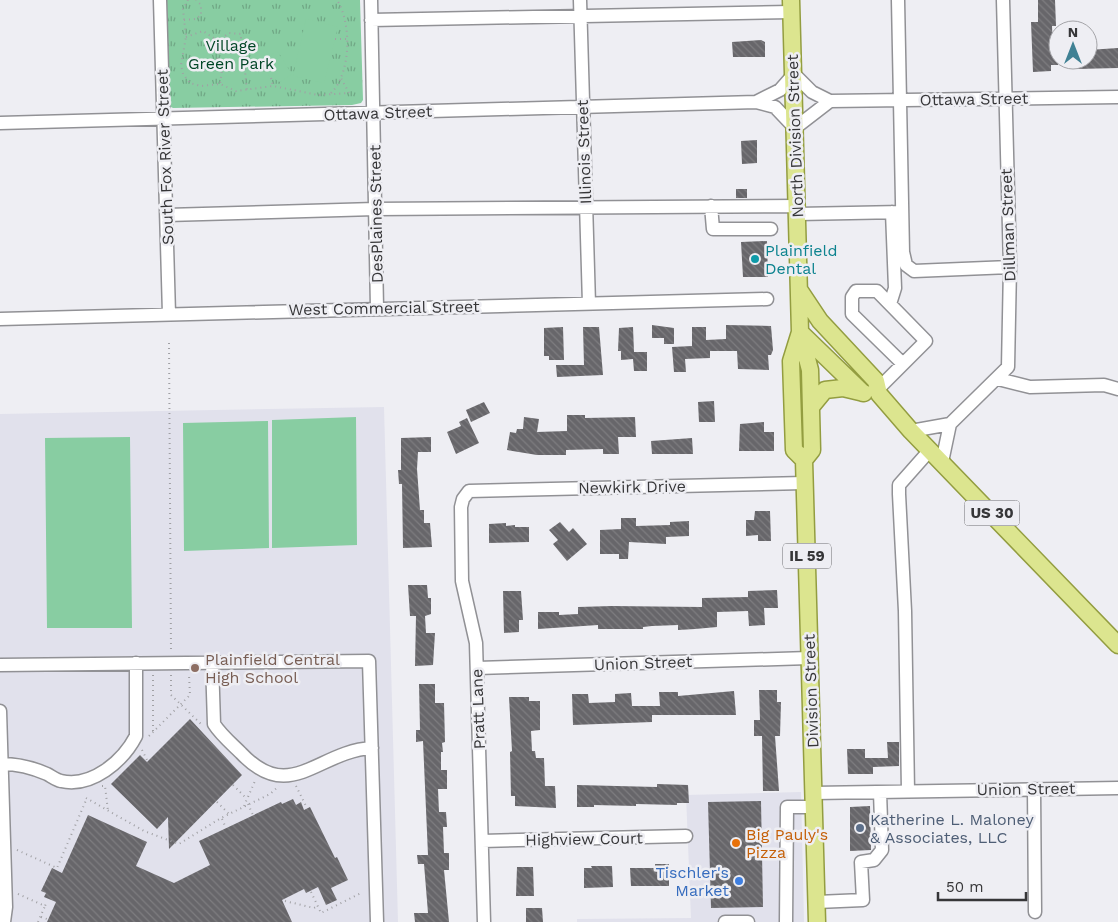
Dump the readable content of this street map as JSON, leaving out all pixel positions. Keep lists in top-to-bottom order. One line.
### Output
{"streets":{"main road":["North Division Street","US 30","IL 59","Division Street"],"street":["Ottawa Street","Illinois Street","South Fox River Street","DesPlaines Street","Dillman Street","West Commercial Street","Newkirk Drive","Union Street","Pratt Lane","Highview Court"]},"crossings":[["Ottawa Street","North Division Street"],["Ottawa Street","Illinois Street"],["Ottawa Street","South Fox River Street"],["Ottawa Street","DesPlaines Street"],["Ottawa Street","Dillman Street"],["North Division Street","US 30"],["North Division Street","Division Street"],["Illinois Street","West Commercial Street"],["South Fox River Street","West Commercial Street"],["DesPlaines Street","West Commercial Street"],["Newkirk Drive","Division Street"],["Newkirk Drive","Pratt Lane"],["US 30","Division Street"],["Union Street","Division Street"],["Union Street","Pratt Lane"],["Pratt Lane","Highview Court"]],"parks":["Village Green Park"],"places":["Plainfield Dental","Plainfield Central High School","Katherine L. Maloney & Associates, LLC","Big Pauly's Pizza","Tischler's Market"],"scale_bar":"50 m","north":"top"}
